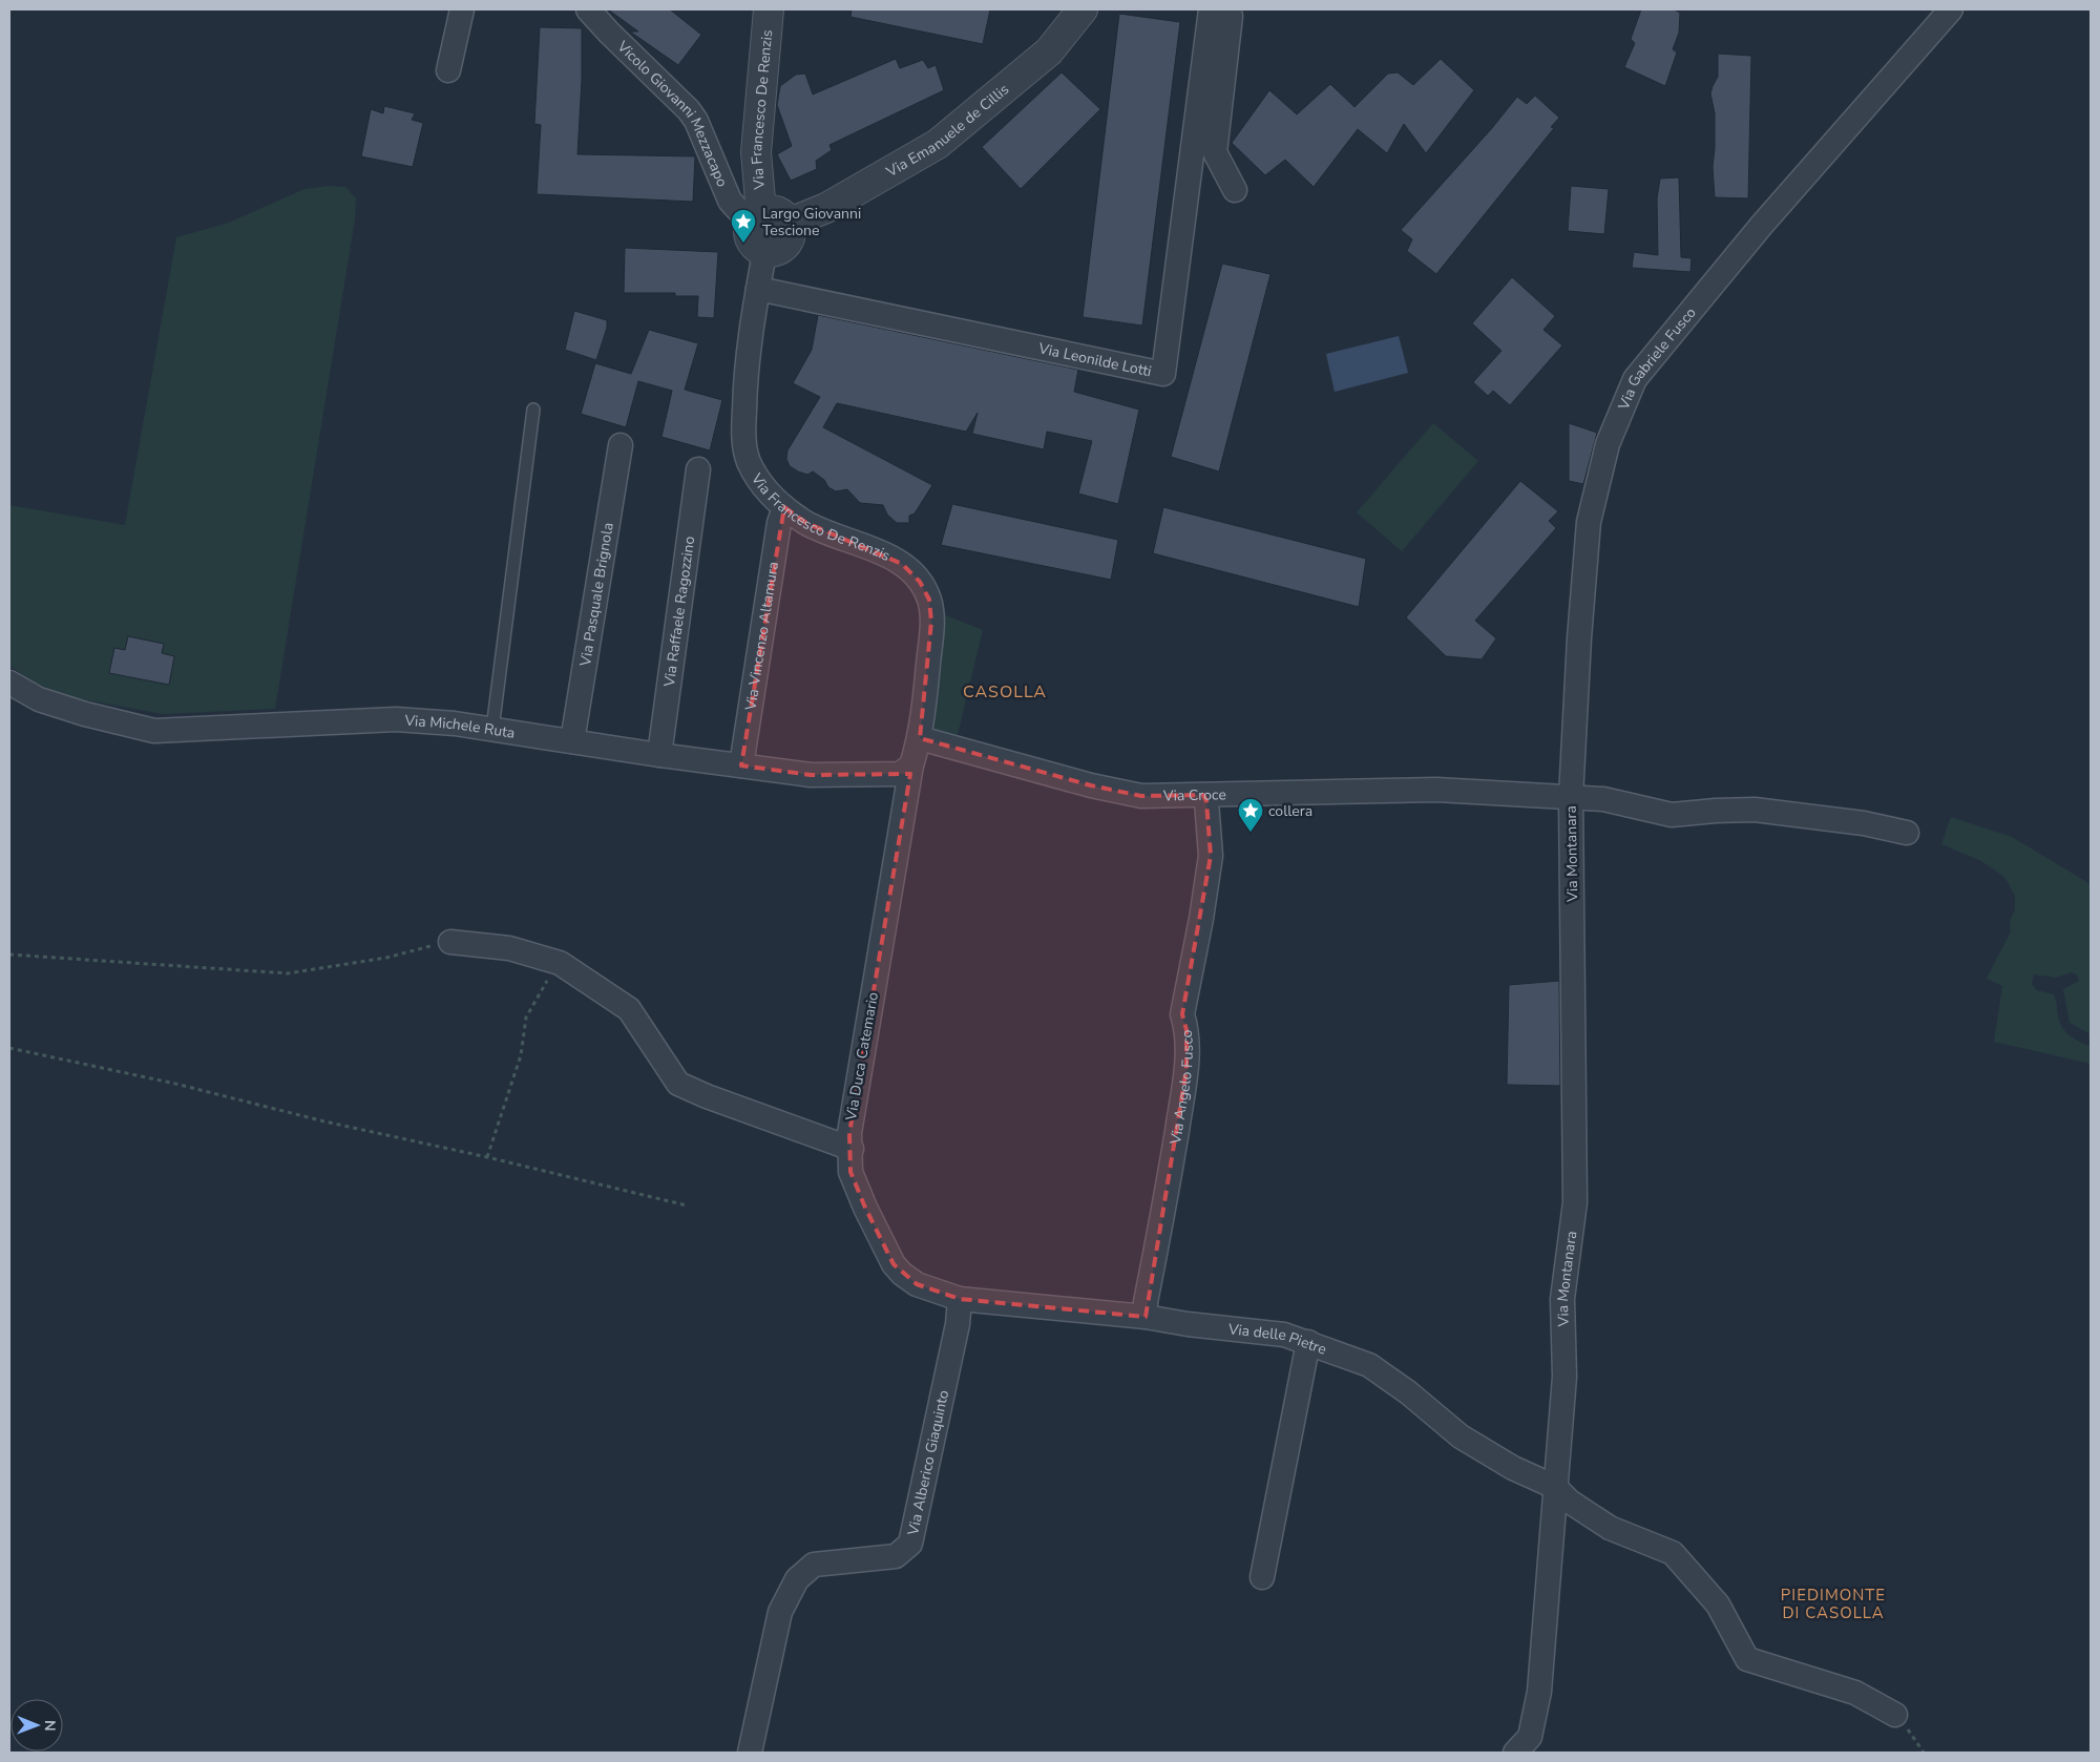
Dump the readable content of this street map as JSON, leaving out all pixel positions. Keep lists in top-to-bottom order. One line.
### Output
{"streets":{"street":["Via Francesco De Renzis","Vicolo Giovanni Mezzacapo","Via Emanuele de Cillis","Via Gabriele Fusco","Via Leonilde Lotti","Via Pasquale Brignola","Via Raffaele Ragozzino","Via Vincenzo Altamura","Via Michele Ruta","Via Croce","Via Montanara","Via Duca Catemario","Via Angelo Fusco","Via delle Pietre","Via Alberico Giaquinto"]},"crossings":[["Via Francesco De Renzis","Vicolo Giovanni Mezzacapo"],["Via Francesco De Renzis","Via Emanuele de Cillis"],["Via Francesco De Renzis","Via Leonilde Lotti"],["Via Francesco De Renzis","Via Vincenzo Altamura"],["Via Francesco De Renzis","Via Michele Ruta"],["Via Francesco De Renzis","Via Croce"],["Via Francesco De Renzis","Via Duca Catemario"],["Vicolo Giovanni Mezzacapo","Via Emanuele de Cillis"],["Via Gabriele Fusco","Via Croce"],["Via Gabriele Fusco","Via Montanara"],["Via Pasquale Brignola","Via Michele Ruta"],["Via Raffaele Ragozzino","Via Michele Ruta"],["Via Vincenzo Altamura","Via Michele Ruta"],["Via Michele Ruta","Via Duca Catemario"],["Via Croce","Via Montanara"],["Via Croce","Via Angelo Fusco"],["Via Montanara","Via delle Pietre"],["Via Duca Catemario","Via delle Pietre"],["Via Duca Catemario","Via Alberico Giaquinto"],["Via Angelo Fusco","Via delle Pietre"],["Via delle Pietre","Via Alberico Giaquinto"]],"districts":["CASOLLA","PIEDIMONTE DI CASOLLA"],"places":{"place":["Largo Giovanni Tescione","collera"]},"north":"right"}
